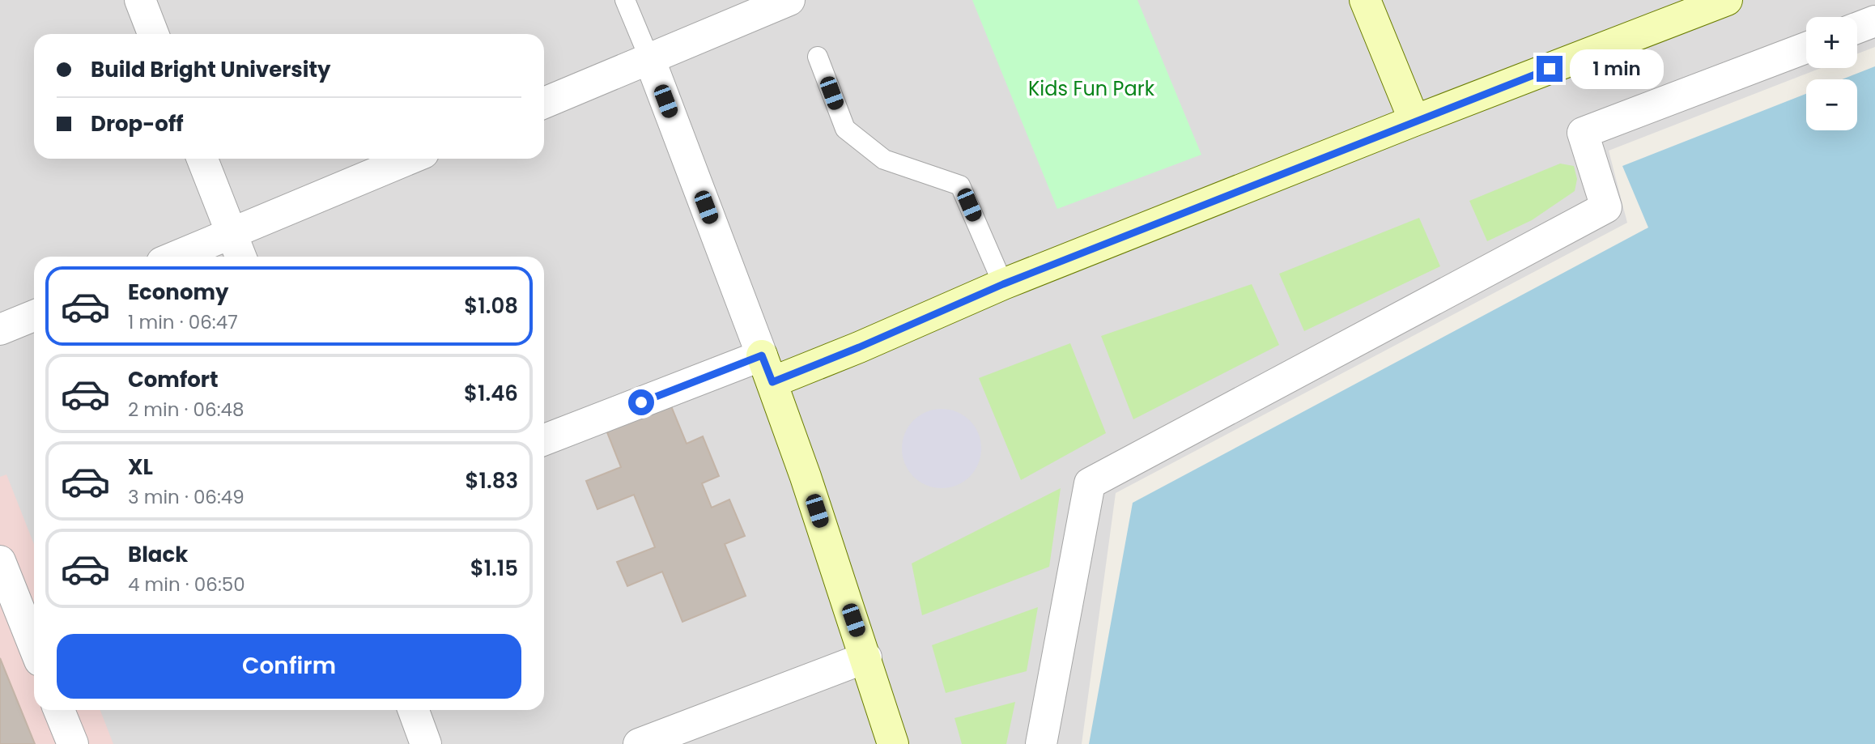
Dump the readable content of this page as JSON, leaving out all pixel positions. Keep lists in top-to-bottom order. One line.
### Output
{"parks":["Kids Fun Park"],"page":{"map_buttons":["+","−"],"banner":["Build Bright University","Drop-off"],"bubble":"1 min","list":[{"name":"Economy","note":"1 min · 06:47","value":"$1.08"},{"name":"Comfort","note":"2 min · 06:48","value":"$1.46"},{"name":"XL","note":"3 min · 06:49","value":"$1.83"},{"name":"Black","note":"4 min · 06:50","value":"$1.15"}],"buttons":"Confirm"}}
